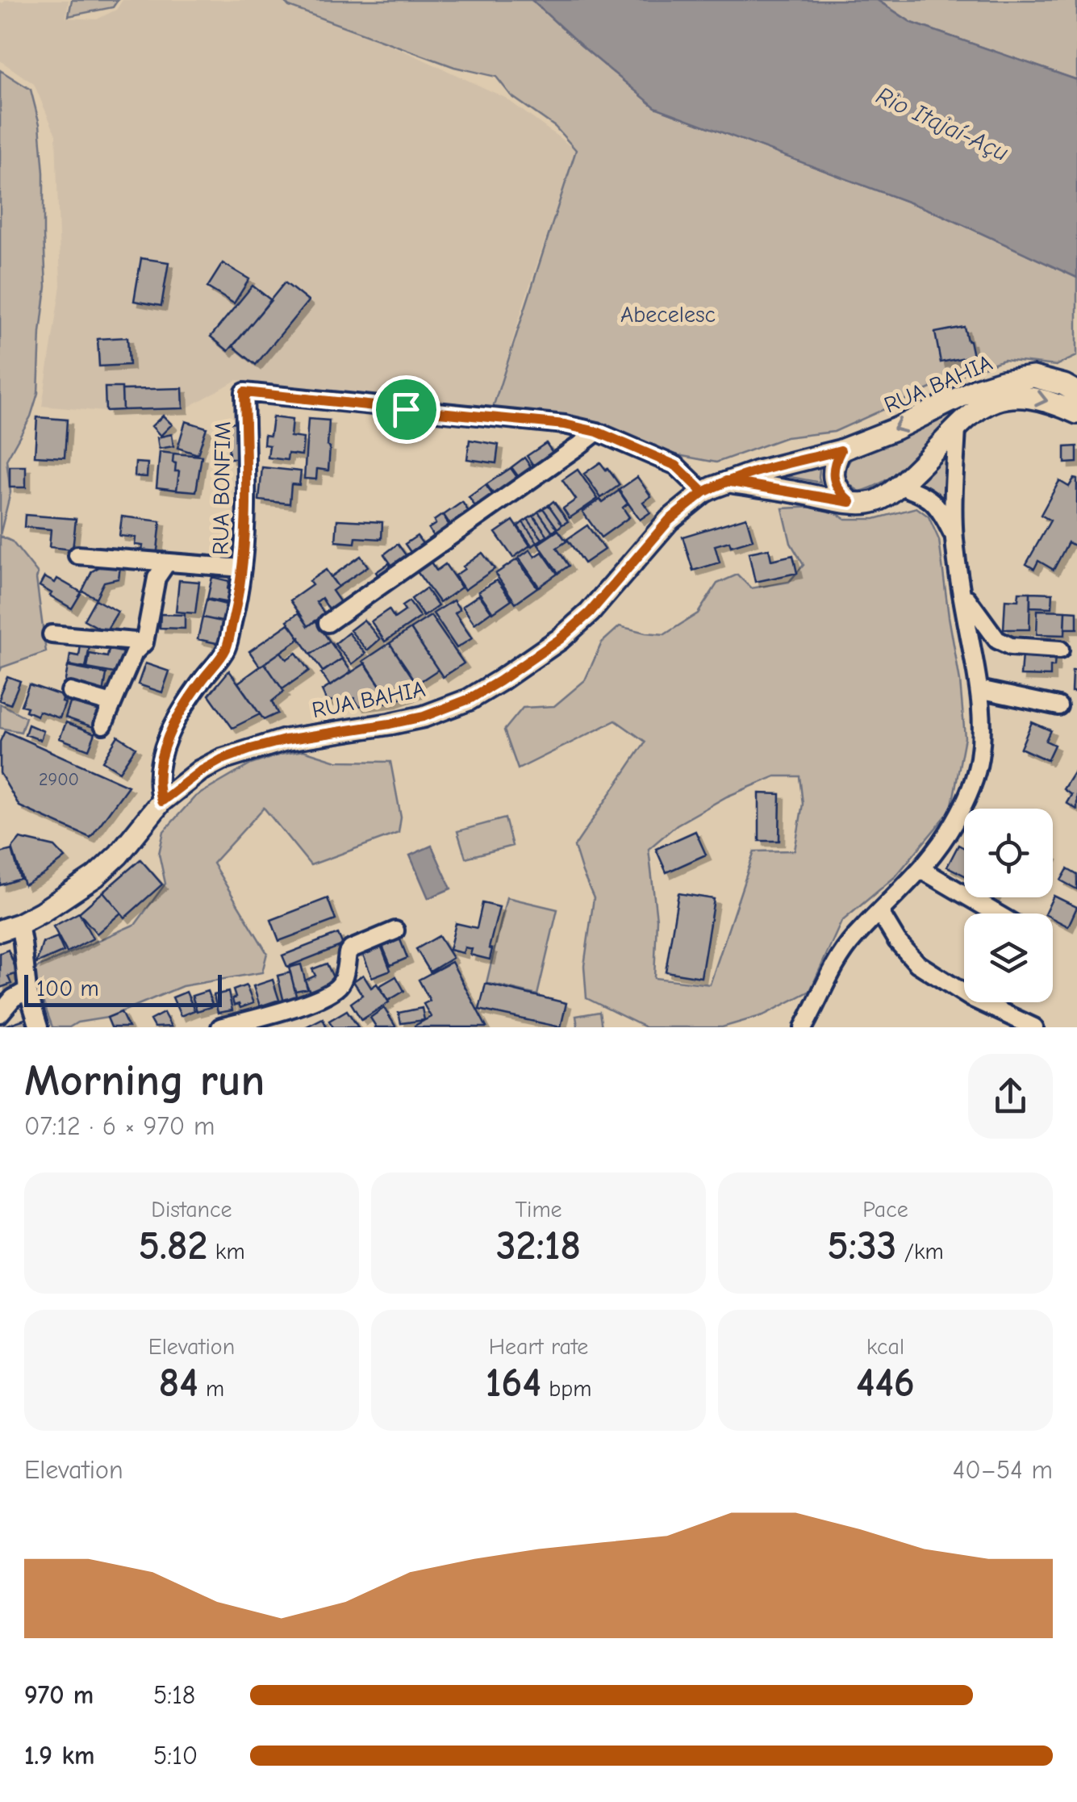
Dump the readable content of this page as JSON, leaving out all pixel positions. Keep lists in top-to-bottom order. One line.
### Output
{"streets":{"main road":["RUA BAHIA"],"street":["RUA BONFIM"]},"crossings":[["RUA BAHIA","RUA BONFIM"]],"water":["Rio Itajaí-Açu"],"parks":["Abecelesc"],"house_numbers":["2900"],"scale_bar":"100 m","page":{"scale":"100 m","heading":["Morning run","07:12 · 6 × 970 m"],"stats":[["Distance","5.82 km"],["Time","32:18"],["Pace","5:33 /km"],["Elevation","84 m"],["Heart rate","164 bpm"],["kcal","446"]],"chart":["Elevation","40–54 m"],"list":[{"name":"970 m","note":"5:18"},{"name":"1.9 km","note":"5:10"}]}}
